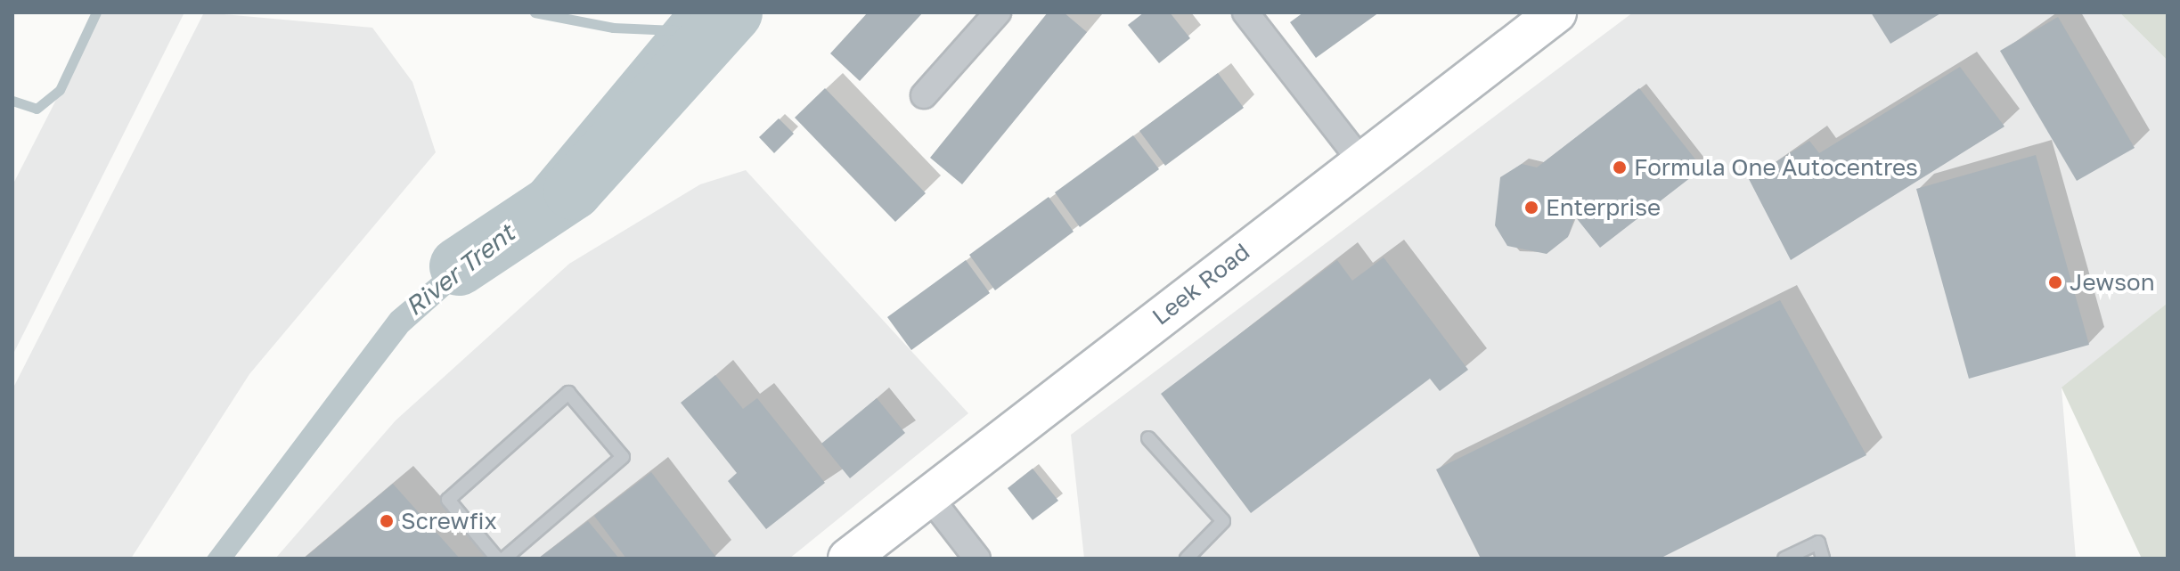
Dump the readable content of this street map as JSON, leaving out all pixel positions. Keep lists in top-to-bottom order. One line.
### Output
{"streets":{"highway":["Leek Road"]},"water":["River Trent"],"places":["Formula One Autocentres","Enterprise","Jewson","Screwfix"]}
